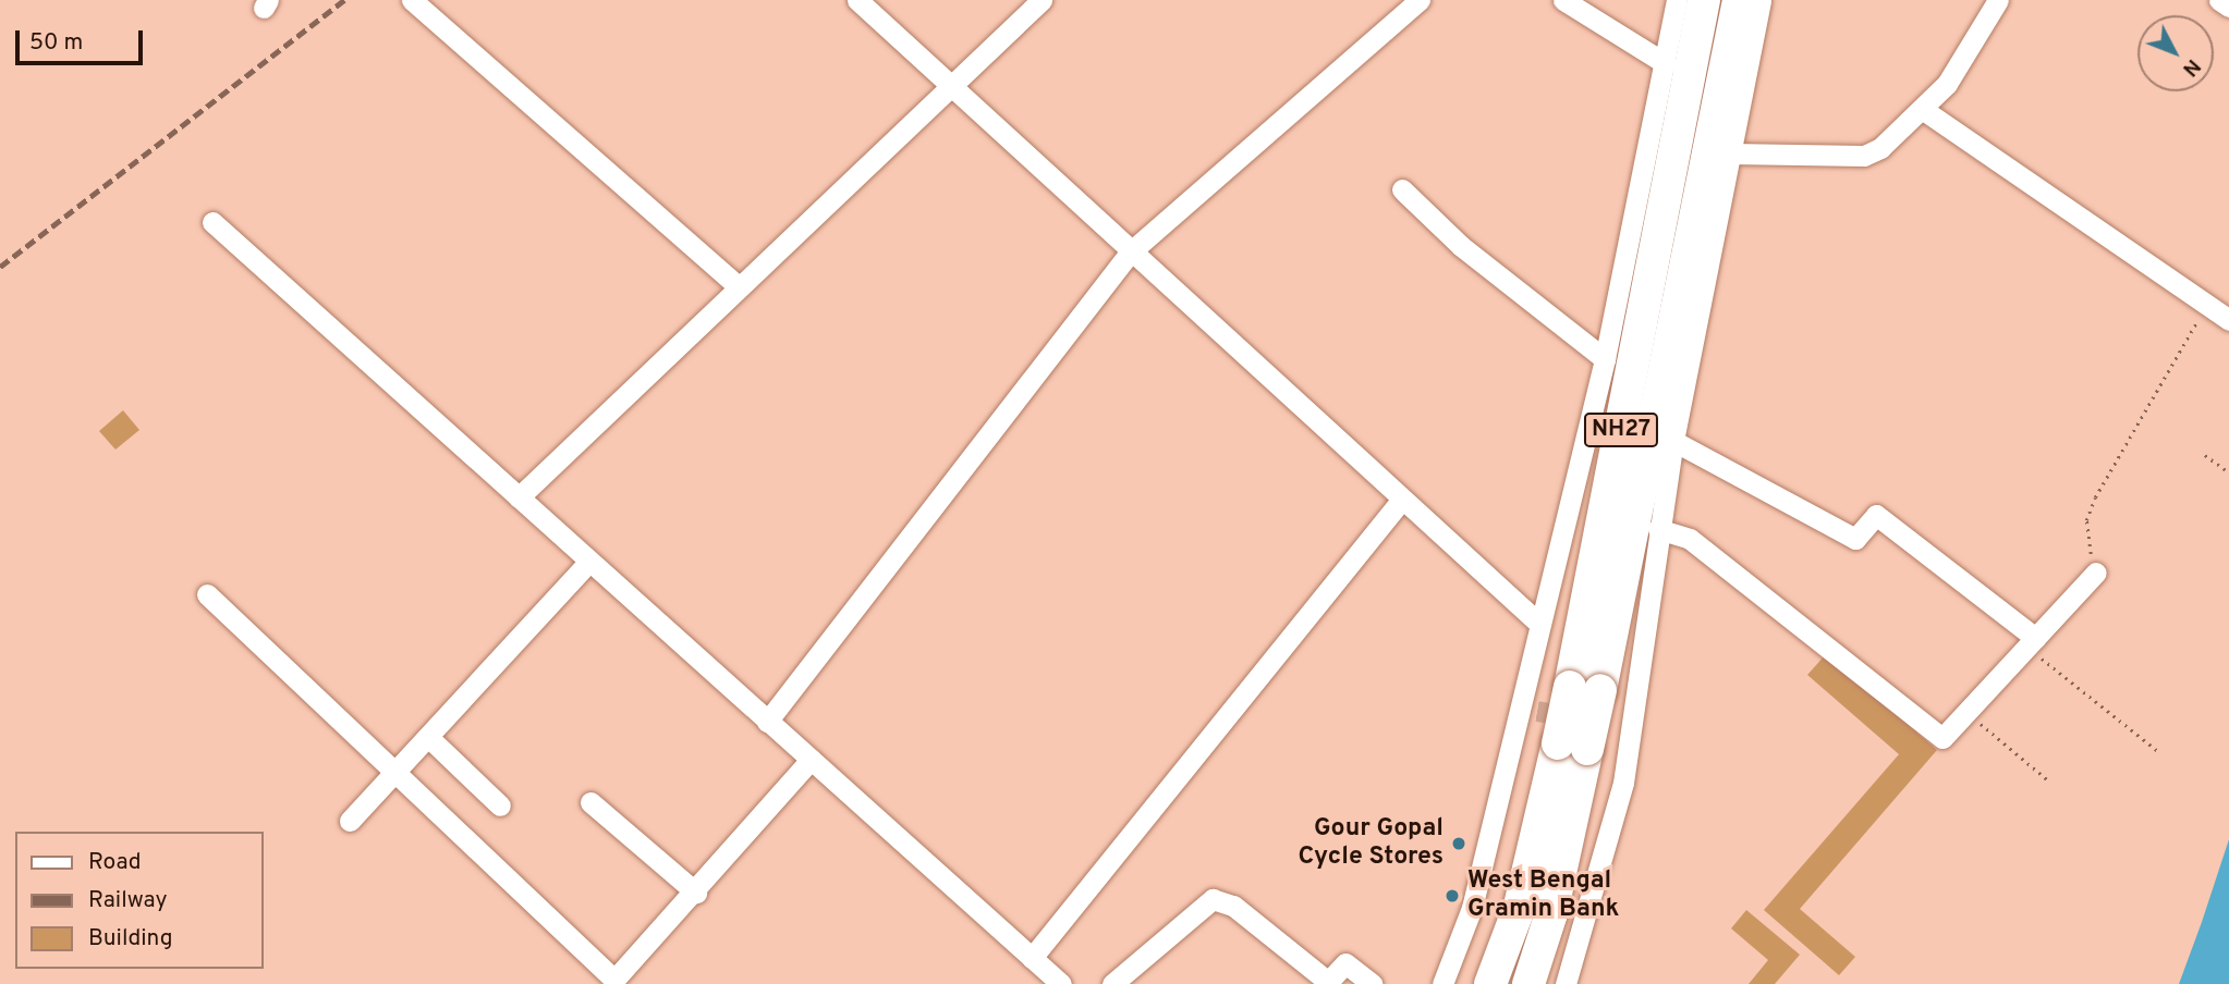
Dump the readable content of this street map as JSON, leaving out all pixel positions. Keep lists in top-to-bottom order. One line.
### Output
{"streets":{"highway":["NH27"]},"places":["Gour Gopal Cycle Stores","West Bengal Gramin Bank"],"legend":["Road","Railway","Building"],"scale_bar":"50 m","north":"bottom right"}
